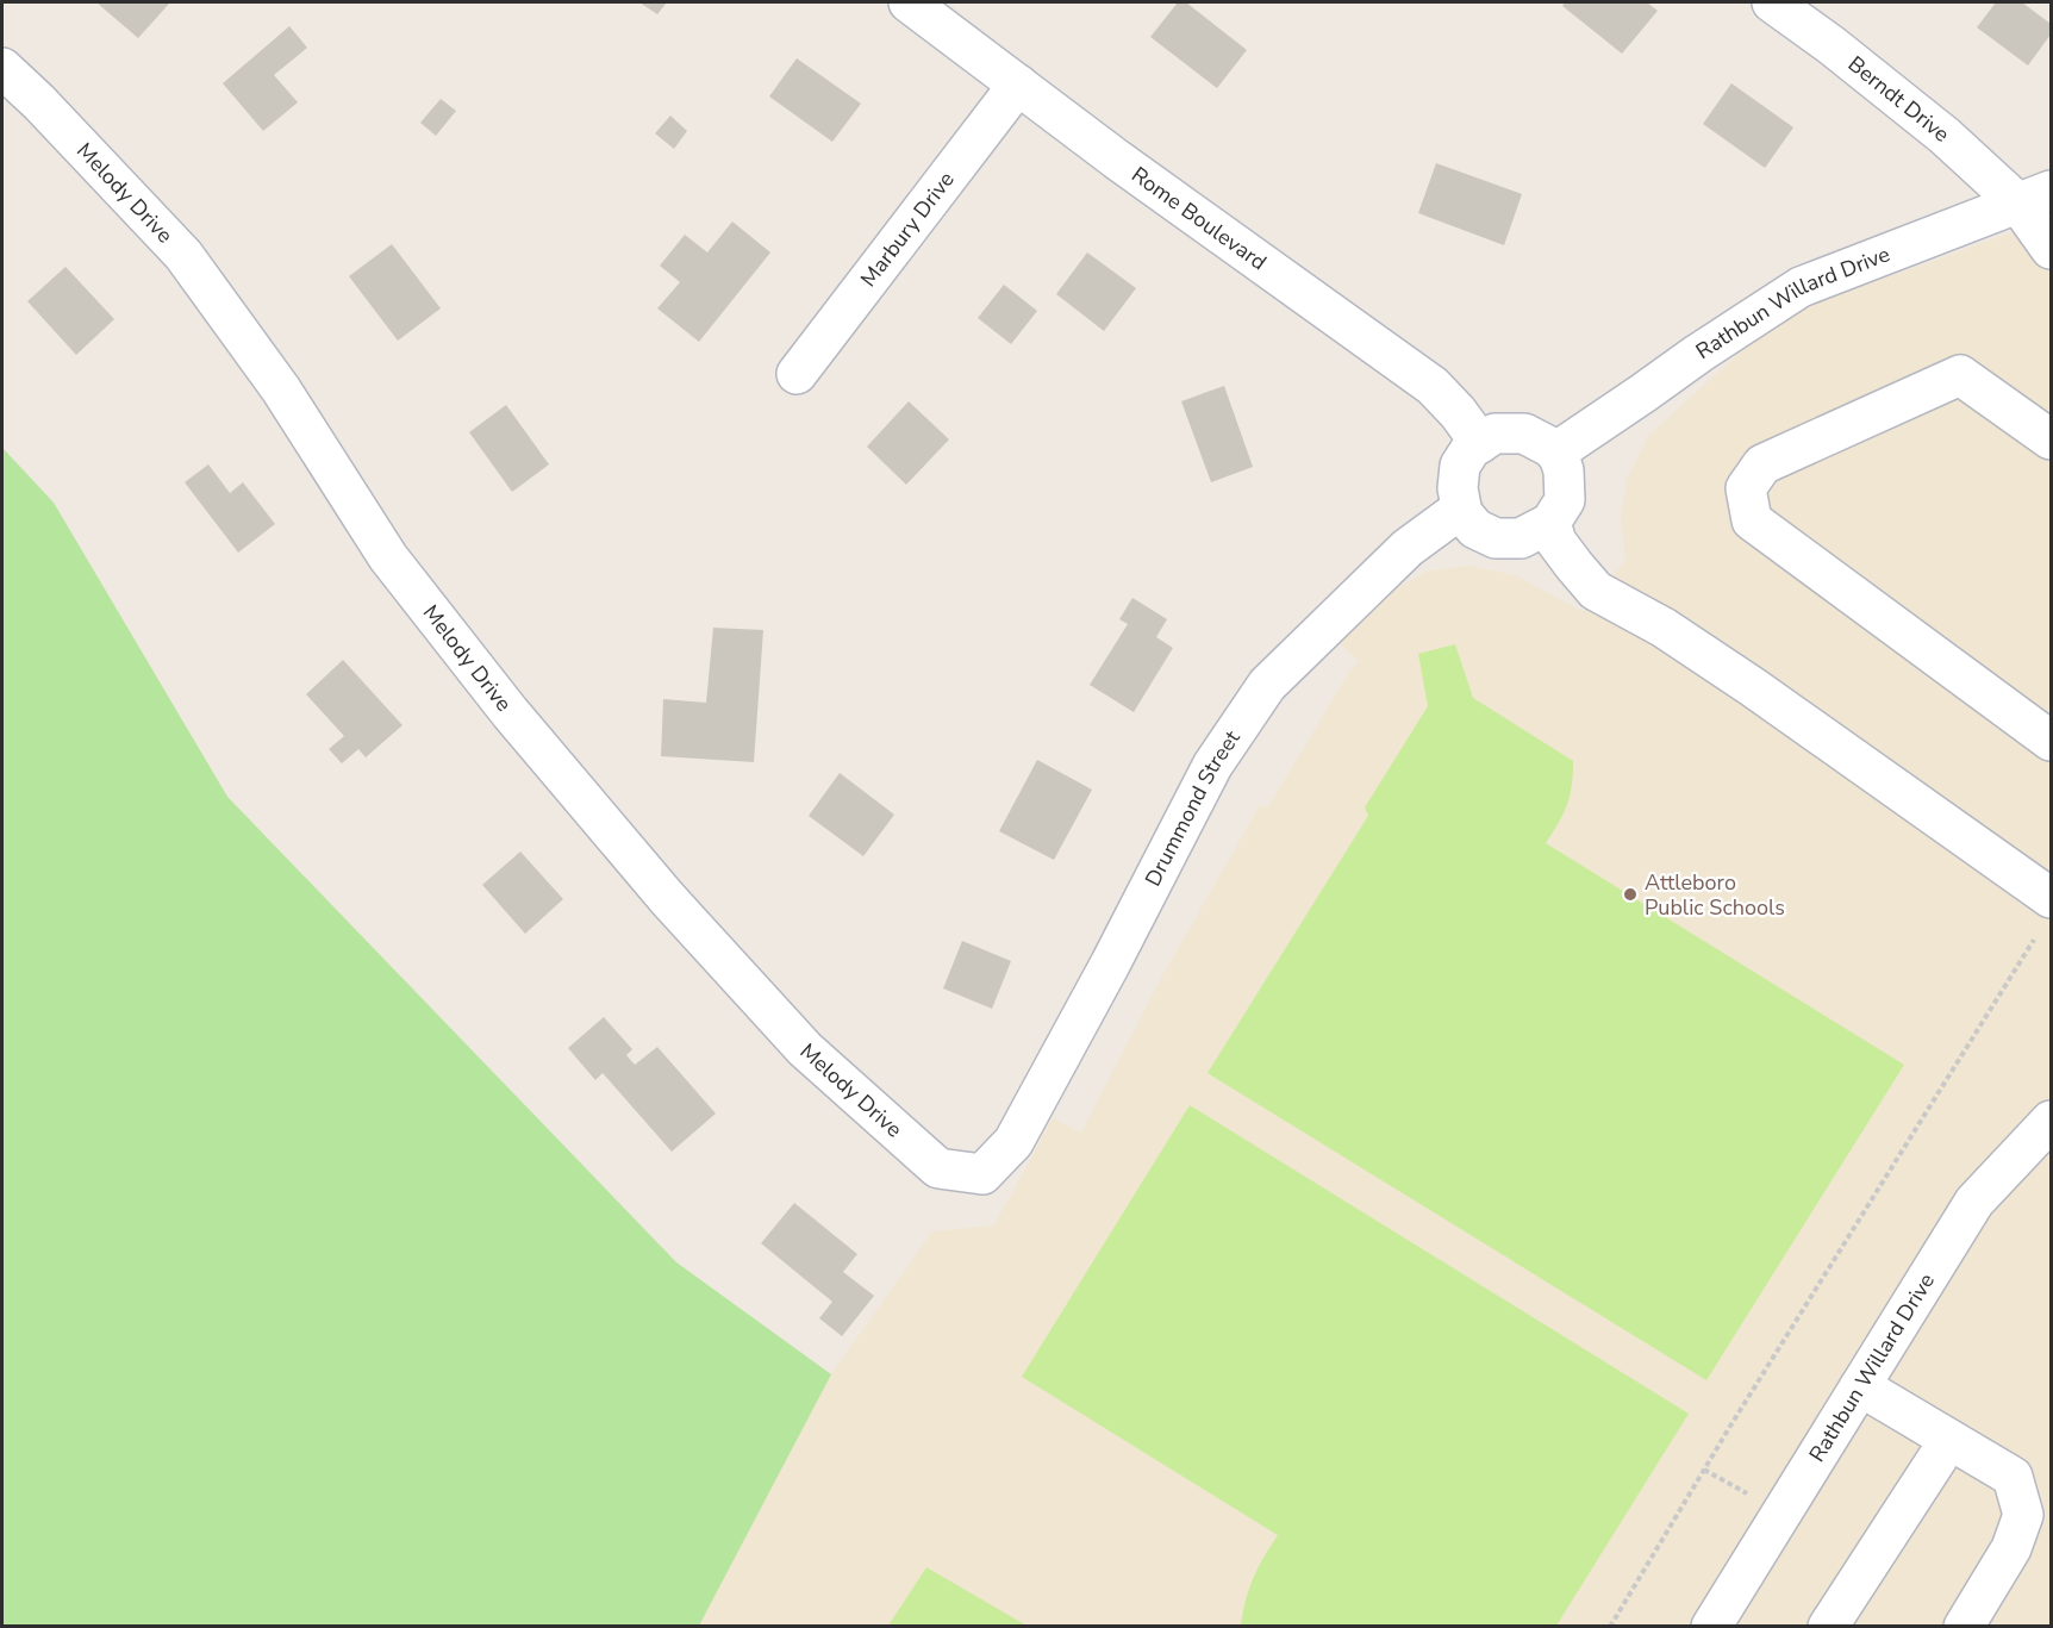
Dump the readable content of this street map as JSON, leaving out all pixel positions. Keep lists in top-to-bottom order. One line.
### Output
{"streets":{"street":["Berndt Drive","Melody Drive","Rome Boulevard","Marbury Drive","Rathbun Willard Drive","Drummond Street"]},"crossings":[["Berndt Drive","Rathbun Willard Drive"],["Melody Drive","Drummond Street"],["Rome Boulevard","Marbury Drive"],["Rome Boulevard","Rathbun Willard Drive"],["Rome Boulevard","Drummond Street"],["Rathbun Willard Drive","Drummond Street"]],"places":["Attleboro Public Schools"]}
